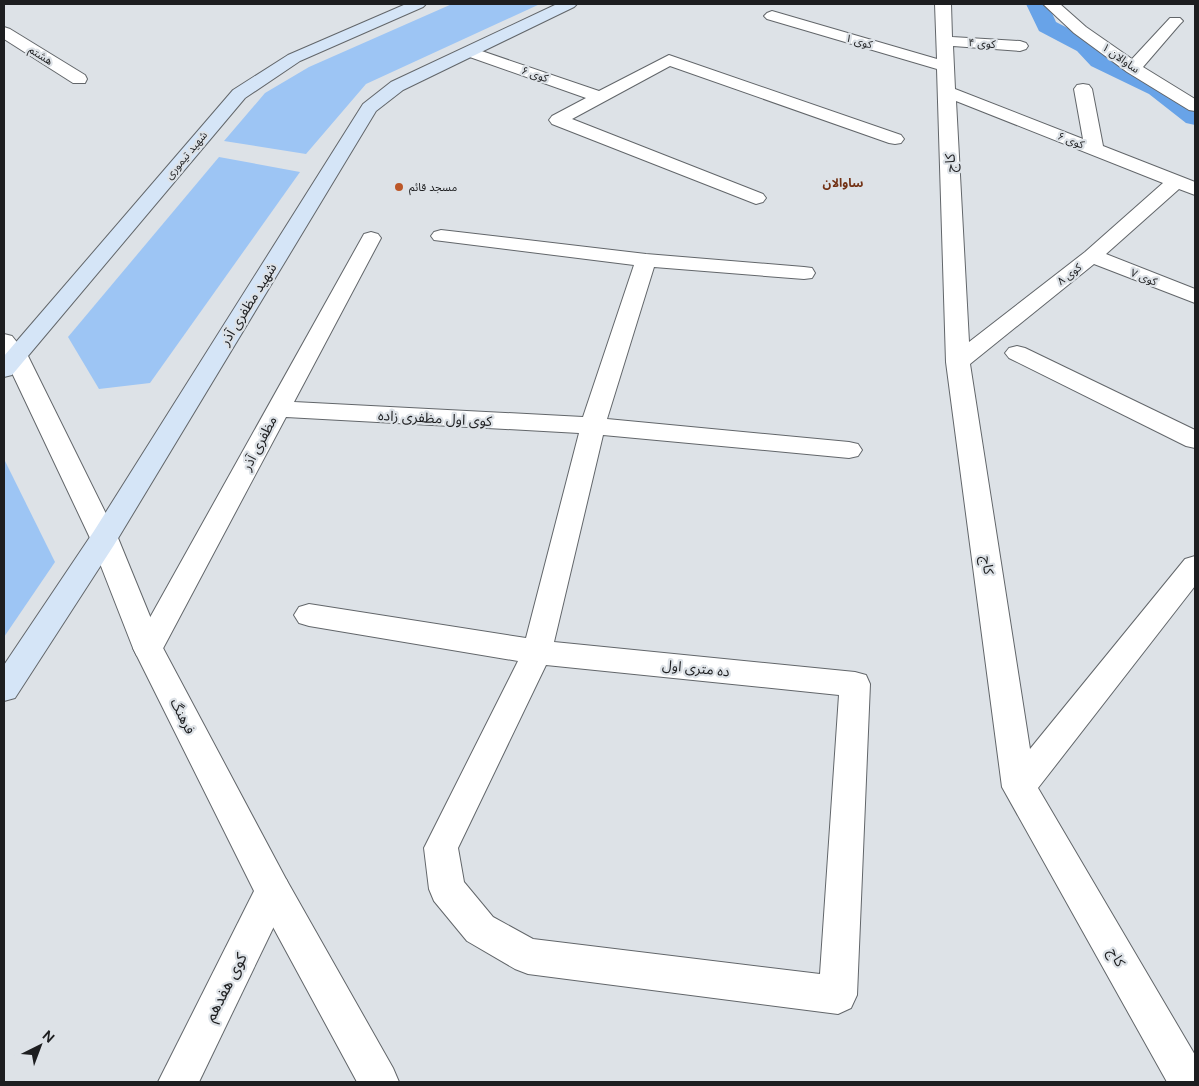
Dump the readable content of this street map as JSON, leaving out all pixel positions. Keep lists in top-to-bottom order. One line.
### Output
{"streets":{"main road":["شهید تیموری","شهید مظفری آذر"],"street":["کوی ۱","کوی ۴","هشتم","ساوالان ۱","کوی ۶","کاج","کوی ۸","کوی ۷","کوی اول مظفری زاده","مظفری آذر","ده متری اول","فرهنگ","کوی هفدهم"]},"crossings":[["کوی ۱","کاج"],["کوی ۴","کاج"],["کوی ۶","کاج"],["کوی ۶","کوی ۸"],["کوی ۶","شهید مظفری آذر"],["شهید تیموری","فرهنگ"],["کاج","کوی ۸"],["کوی ۸","کوی ۷"],["شهید مظفری آذر","فرهنگ"],["کوی اول مظفری زاده","مظفری آذر"],["مظفری آذر","فرهنگ"],["فرهنگ","کوی هفدهم"]],"districts":["ساوالان"],"places":["مسجد قائم"],"north":"top right"}
